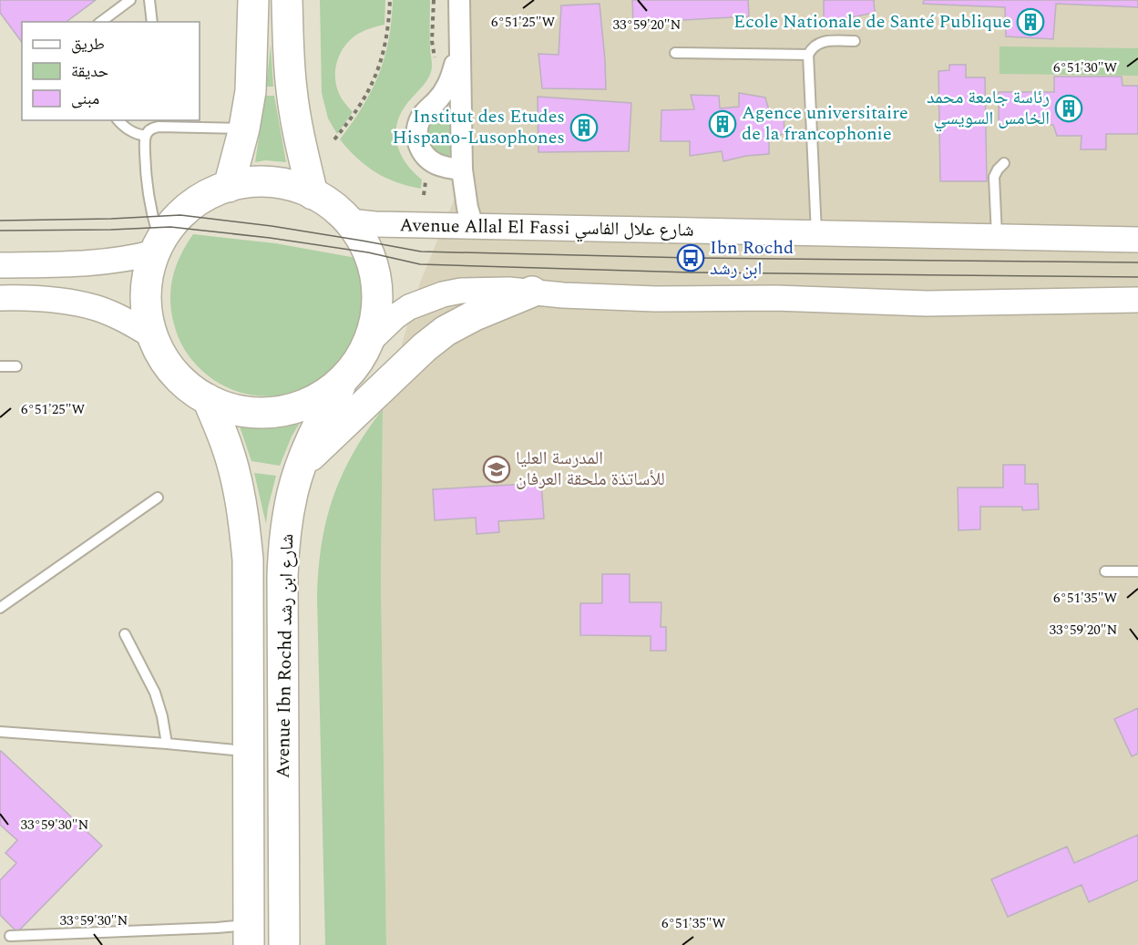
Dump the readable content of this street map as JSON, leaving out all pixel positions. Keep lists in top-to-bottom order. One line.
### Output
{"streets":{"main road":["Avenue Ibn Rochd شارع ابن رشد"],"street":["Avenue Allal El Fassi شارع علال الفاسي"]},"places":{"building":["Ecole Nationale de Santé Publique","رئاسة جامعة محمد الخامس السويسي","Agence universitaire de la francophonie","Institut des Etudes Hispano-Lusophones"],"bus stop":["Ibn Rochd ابن رشد"],"school or university":["المدرسة العليا للأساتذة ملحقة العرفان"]},"legend":["طريق","حديقة","مبنى"],"coordinates":["6°51'25\"W","33°59'20\"N","6°51'30\"W","6°51'35\"W","33°59'30\"N"]}
